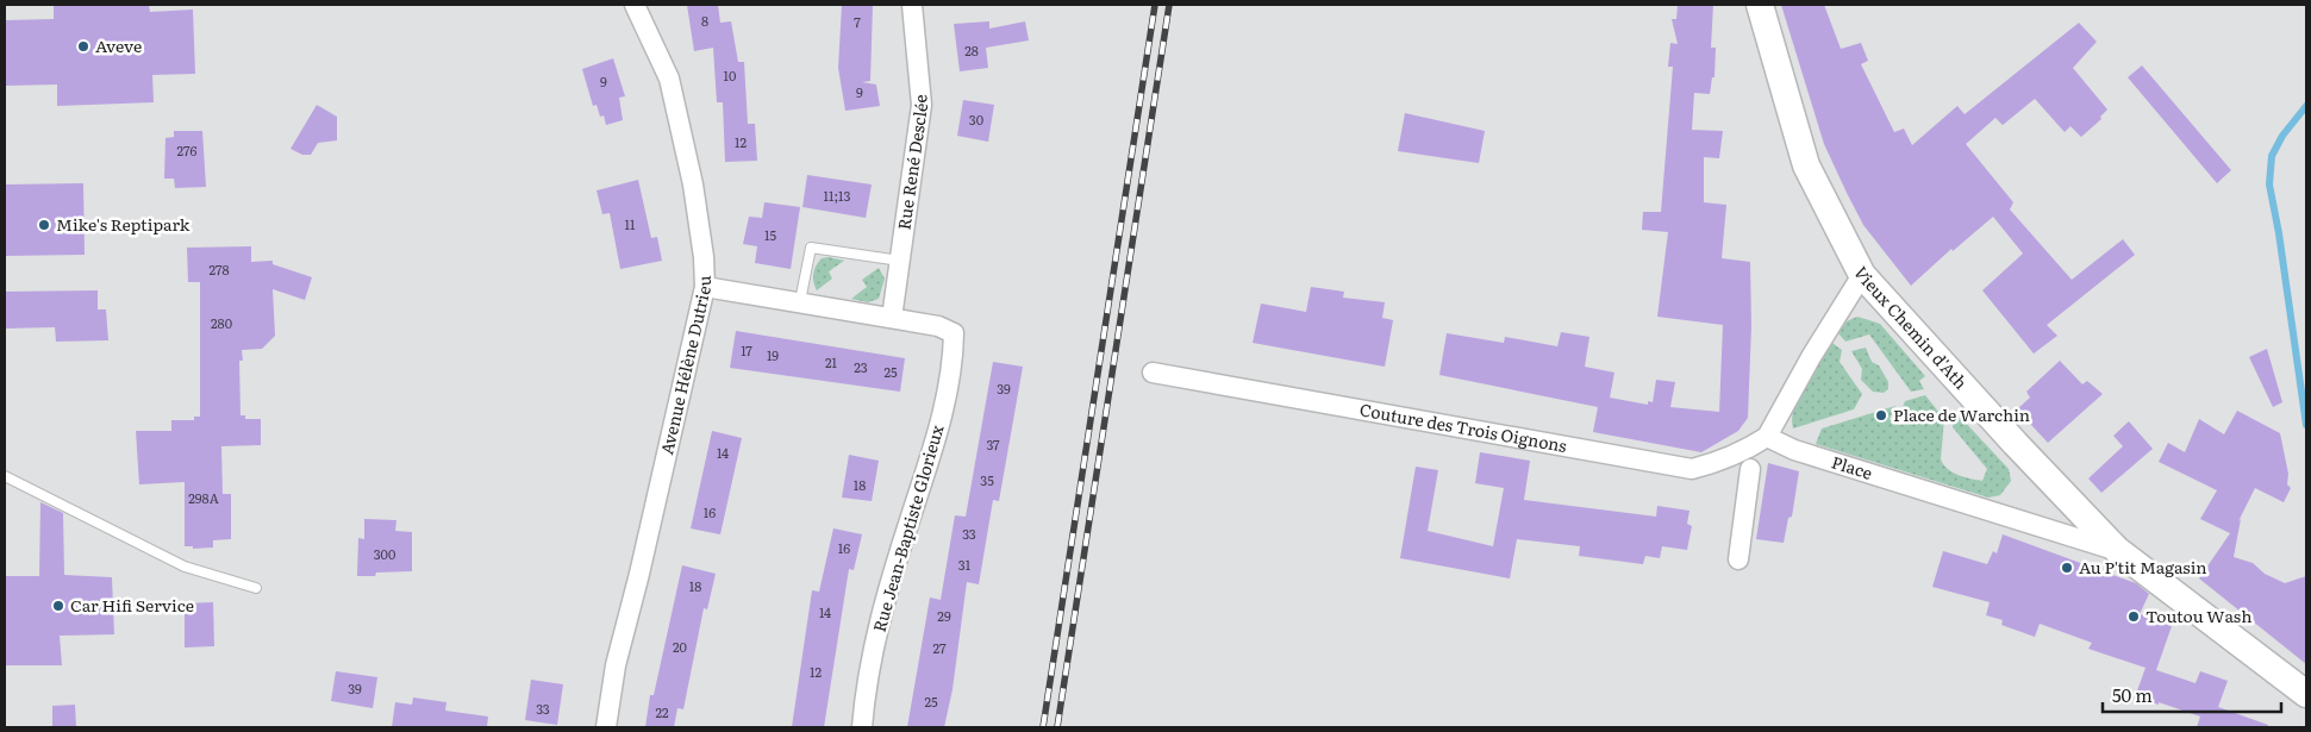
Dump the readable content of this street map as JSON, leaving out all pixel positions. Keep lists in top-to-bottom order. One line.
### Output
{"streets":{"street":["Rue René Desclée","Vieux Chemin d'Ath","Avenue Hélène Dutrieu","Couture des Trois Oignons","Place","Rue Jean-Baptiste Glorieux"]},"crossings":[["Rue René Desclée","Rue Jean-Baptiste Glorieux"],["Vieux Chemin d'Ath","Place"],["Avenue Hélène Dutrieu","Rue Jean-Baptiste Glorieux"],["Couture des Trois Oignons","Place"]],"places":["Aveve","Mike's Reptipark","Place de Warchin","Au P'tit Magasin","Car Hifi Service","Toutou Wash"],"house_numbers":["8","7","28","10","9","9","30","12","276","11;13","11","15","278","280","17","19","21","23","25","39","37","14","35","18","298A","16","33","16","300","31","18","14","29","20","27","12","39","25","33","22"],"scale_bar":"50 m"}
